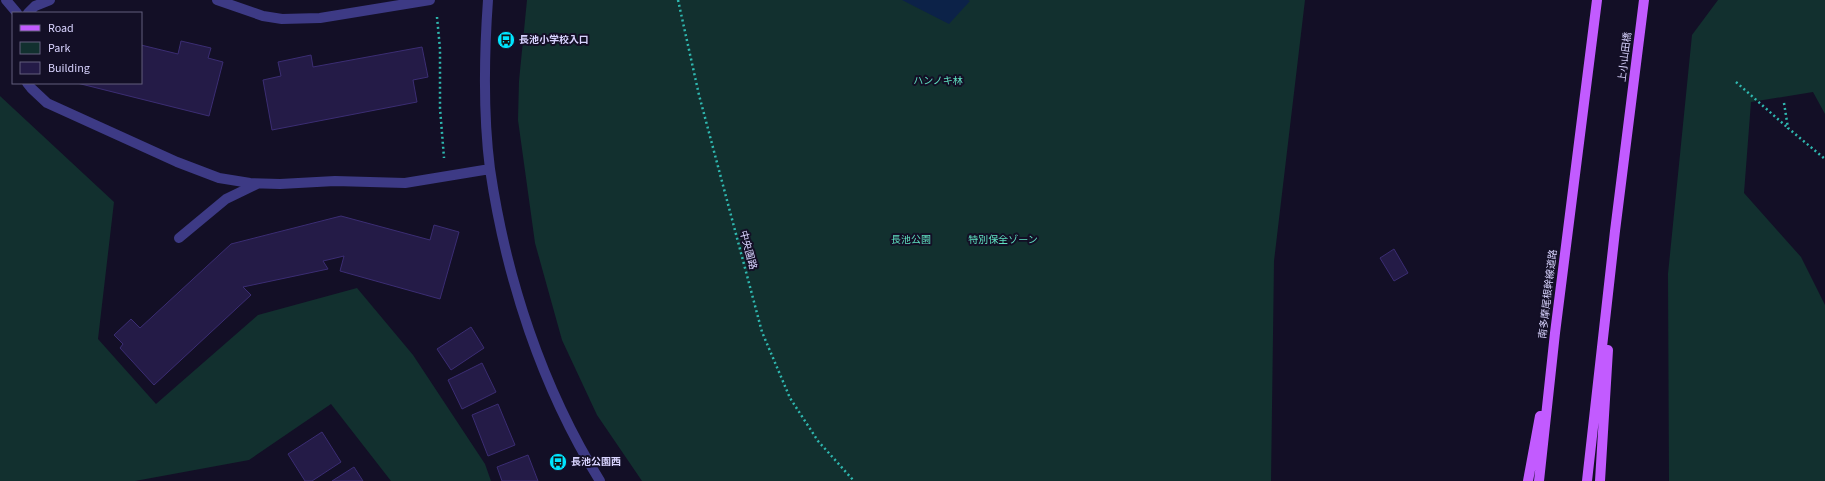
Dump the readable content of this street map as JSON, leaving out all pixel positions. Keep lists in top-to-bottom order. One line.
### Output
{"streets":{"main road":["上小山田橋","南多摩尾根幹線道路"],"path":["中央園路"]},"parks":["ハンノキ林","長池公園","特別保全ゾーン"],"places":{"bus stop":["長池小学校入口","長池公園西"]},"legend":["Road","Park","Building"]}
